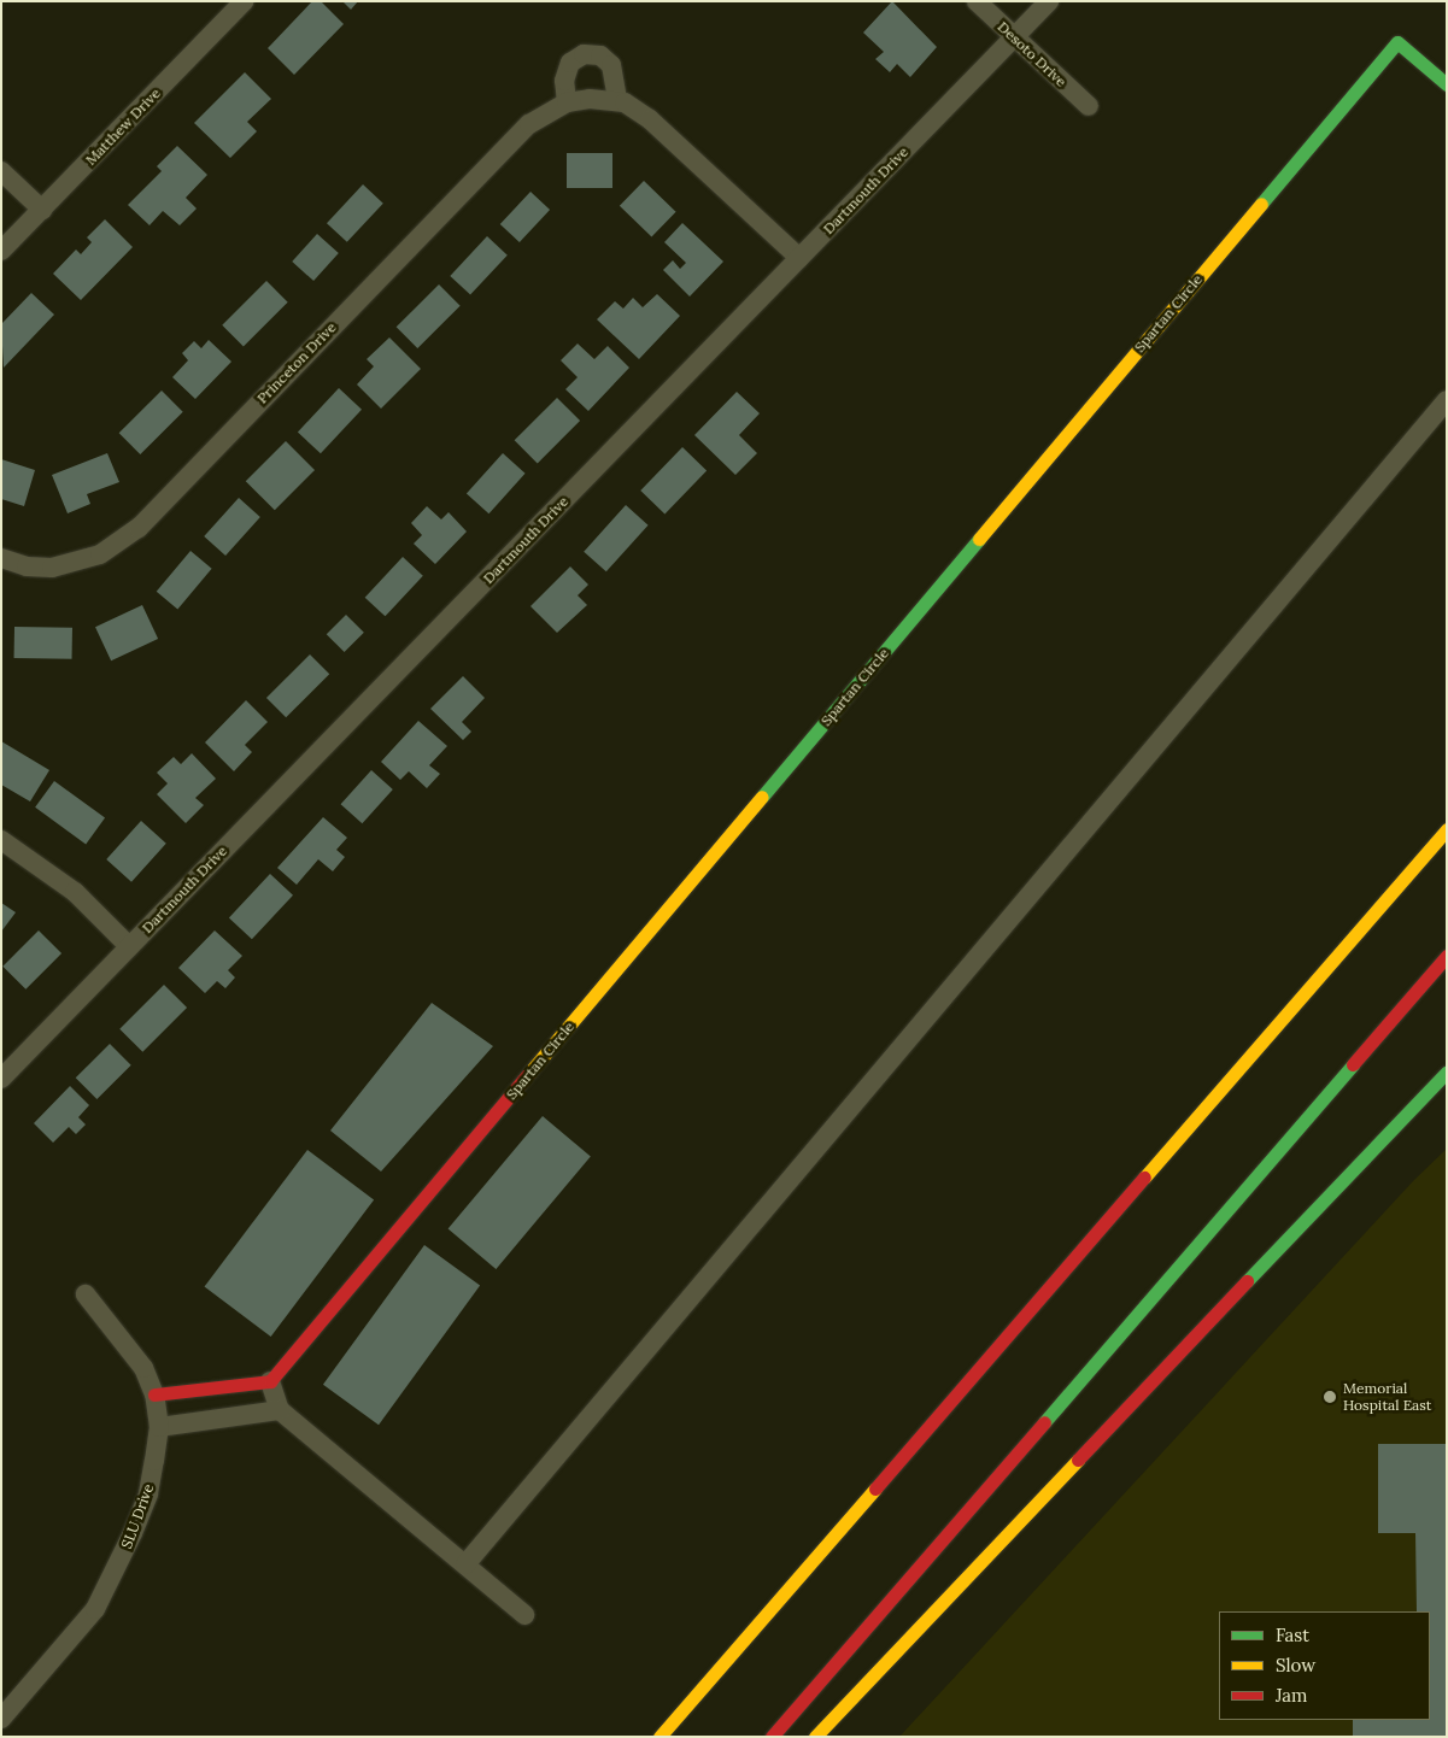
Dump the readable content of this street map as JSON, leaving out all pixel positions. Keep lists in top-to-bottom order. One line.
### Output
{"streets":{"main road":["Spartan Circle"],"street":["Desoto Drive","Matthew Drive","Dartmouth Drive","Princeton Drive","SLU Drive"]},"crossings":[["Desoto Drive","Dartmouth Drive"],["Dartmouth Drive","Princeton Drive"]],"places":["Memorial Hospital East"],"legend":["Fast","Slow","Jam"]}
